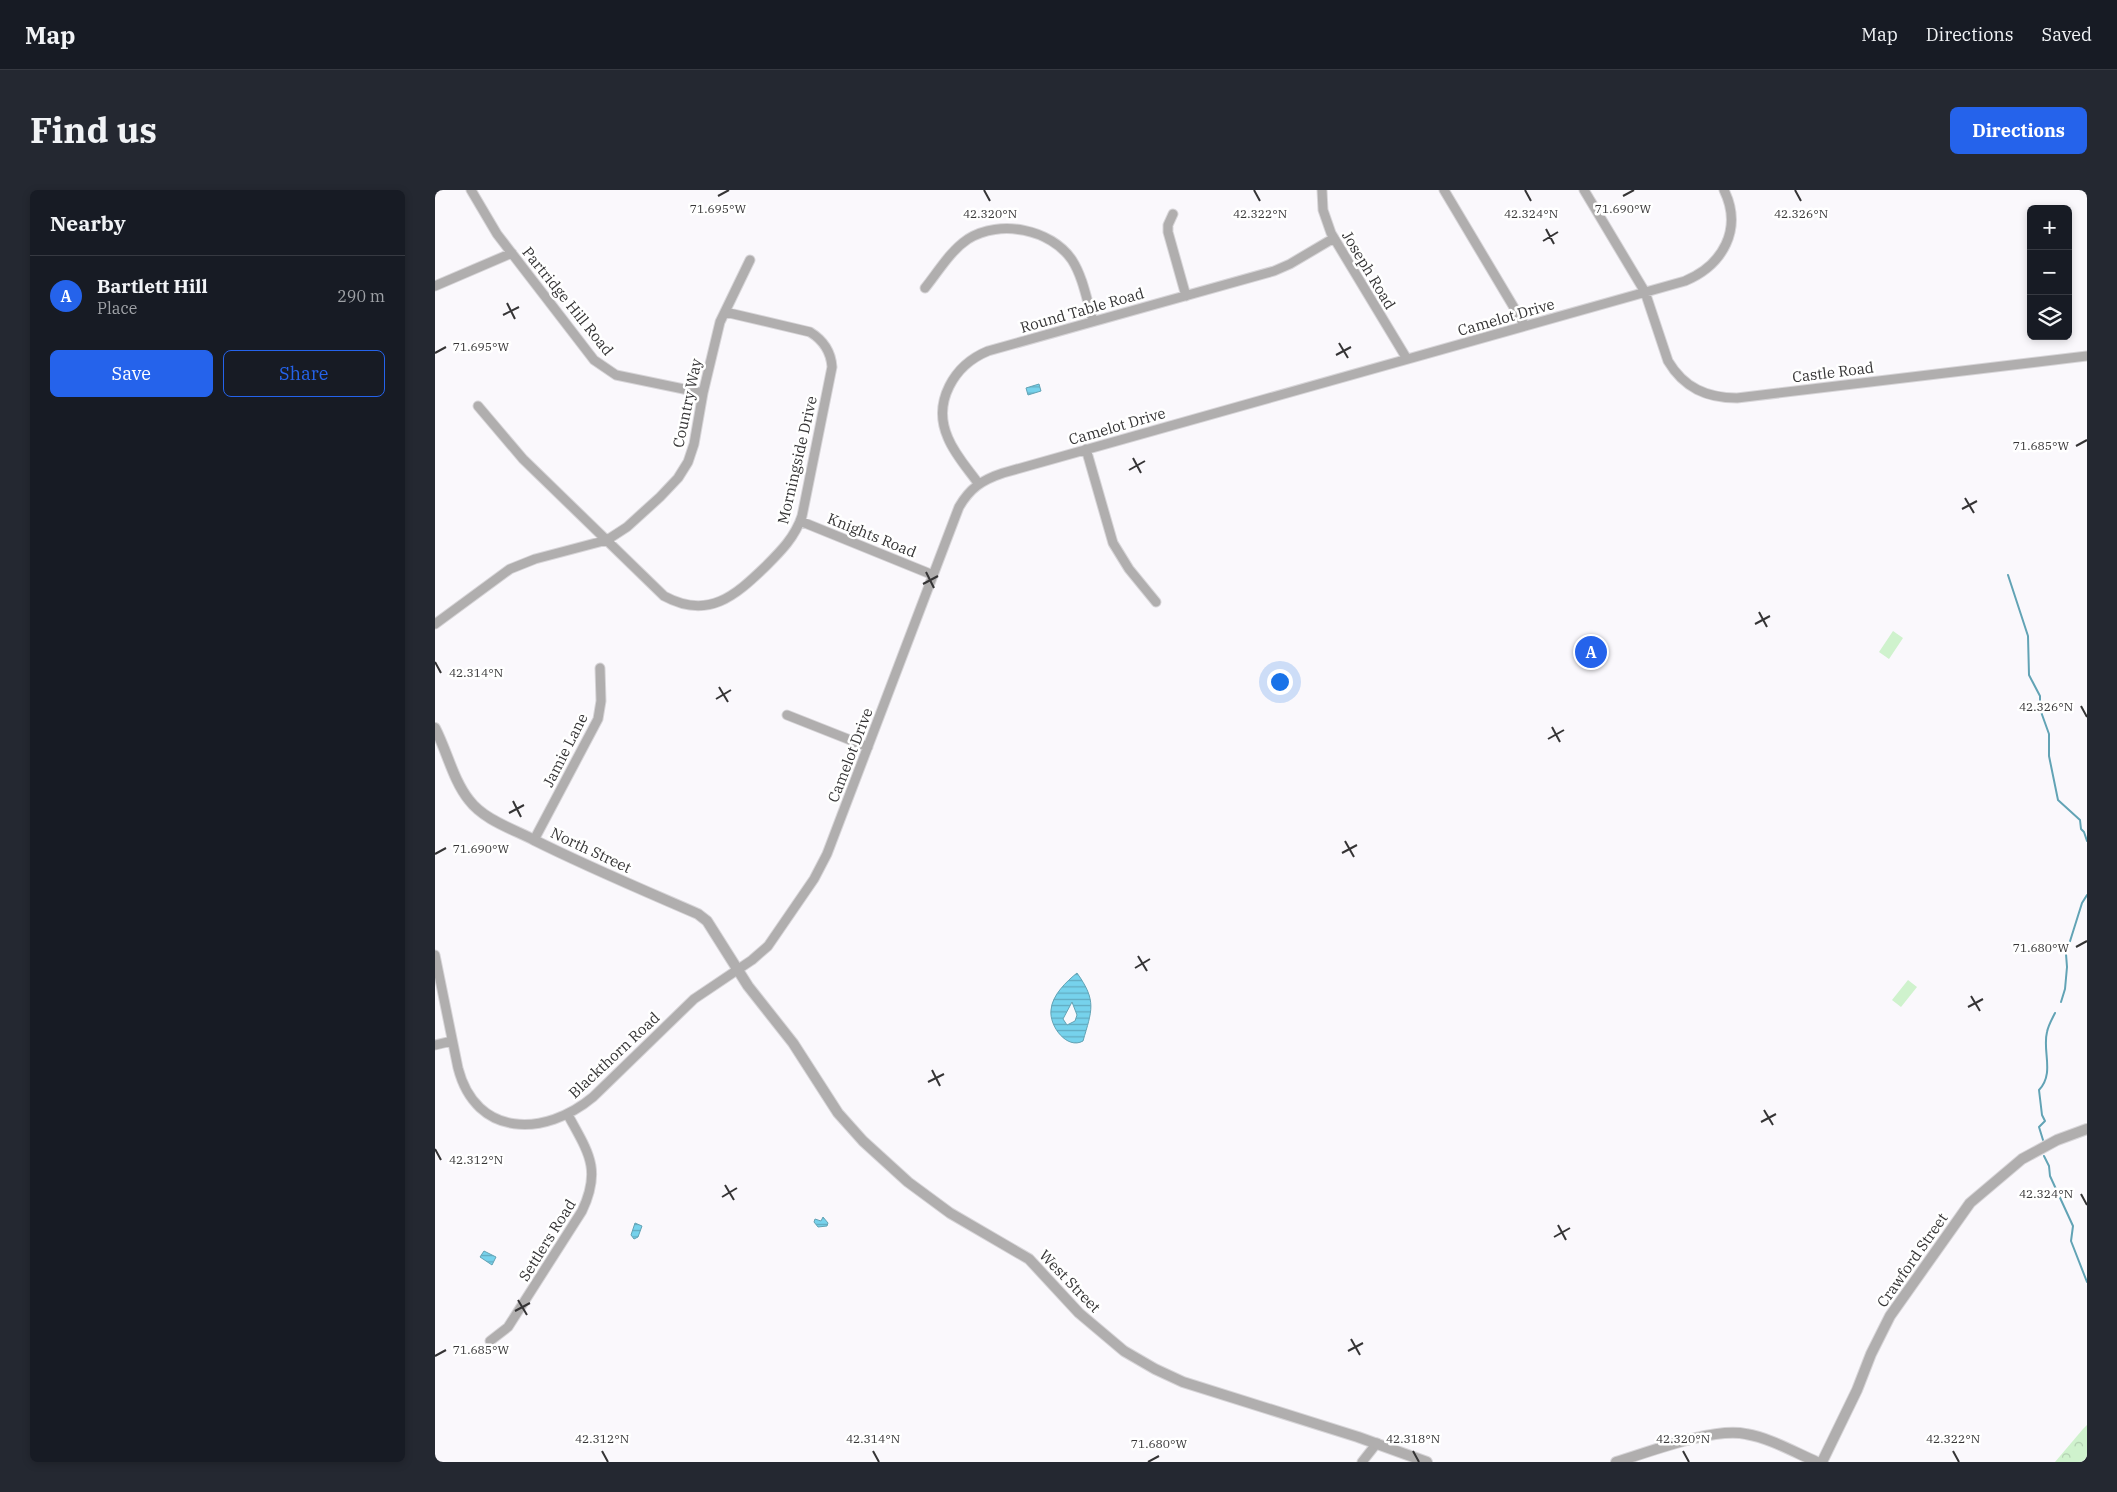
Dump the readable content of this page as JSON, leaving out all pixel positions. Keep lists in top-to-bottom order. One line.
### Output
{"streets":{"street":["Joseph Road","Partridge Hill Road","Round Table Road","Camelot Drive","Castle Road","Country Way","Morningside Drive","Knights Road","Jamie Lane","North Street","Blackthorn Road","Settlers Road","Crawford Street","West Street"]},"crossings":[["Joseph Road","Round Table Road"],["Joseph Road","Camelot Drive"],["Partridge Hill Road","Country Way"],["Round Table Road","Camelot Drive"],["Camelot Drive","Castle Road"],["Camelot Drive","Knights Road"],["Camelot Drive","North Street"],["Camelot Drive","Blackthorn Road"],["Country Way","Morningside Drive"],["Morningside Drive","Knights Road"],["Jamie Lane","North Street"],["North Street","Blackthorn Road"],["North Street","West Street"],["Blackthorn Road","Settlers Road"]],"page":{"header":"Map","nav":["Map","Directions","Saved"],"title":"Find us","buttons":["Directions",["Save","Share"]],"heading":"Nearby","map_buttons":["+","−"],"list":[{"mark":"A","name":"Bartlett Hill","note":"Place","value":"290 m"}],"pins":"A"},"coordinates":["71.690°W","71.695°W","42.320°N","42.322°N","42.324°N","42.326°N","71.685°W","42.314°N","71.680°W","42.312°N","42.318°N"]}
